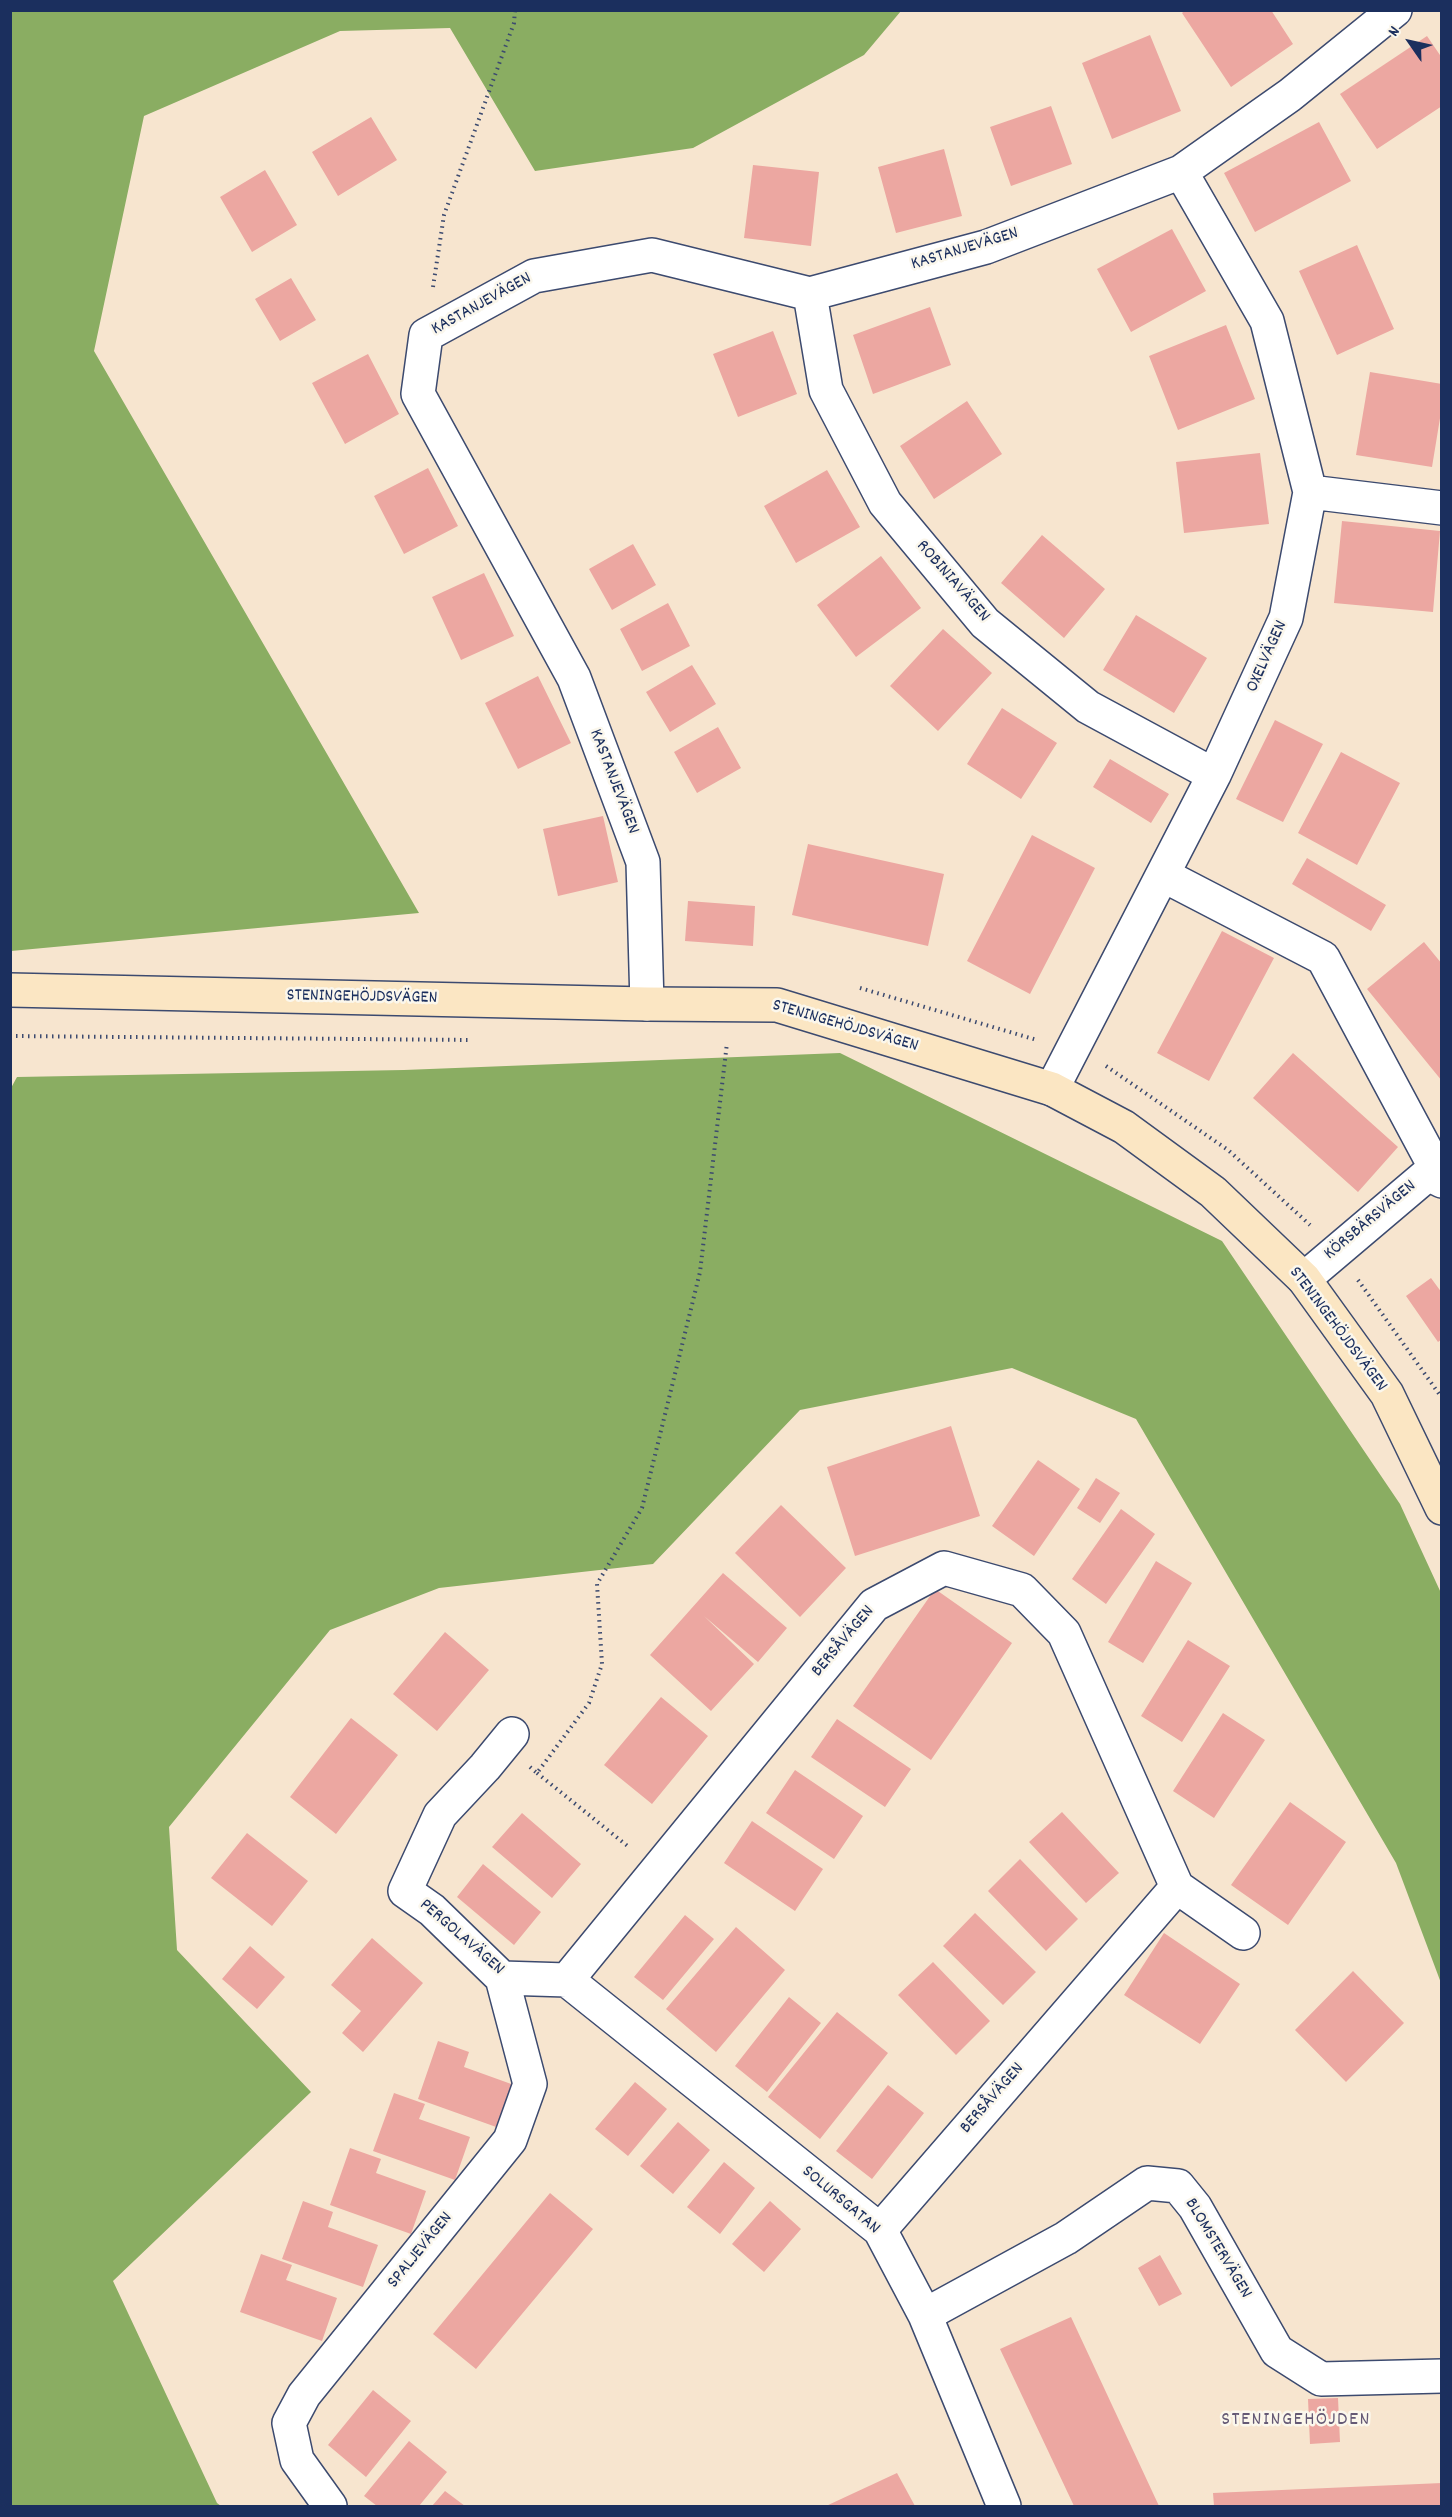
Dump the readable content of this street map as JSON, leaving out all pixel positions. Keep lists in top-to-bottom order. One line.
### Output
{"streets":{"street":["KASTANJEVÄGEN","ROBINIAVÄGEN","OXELVÄGEN","STENINGEHÖJDSVÄGEN","KÖRSBÄRSVÄGEN","BERSÅVÄGEN","PERGOLAVÄGEN","SOLURSGATAN","BLOMSTERVÄGEN","SPALJEVÄGEN"]},"crossings":[["KASTANJEVÄGEN","ROBINIAVÄGEN"],["KASTANJEVÄGEN","OXELVÄGEN"],["KASTANJEVÄGEN","STENINGEHÖJDSVÄGEN"],["ROBINIAVÄGEN","OXELVÄGEN"],["OXELVÄGEN","STENINGEHÖJDSVÄGEN"],["STENINGEHÖJDSVÄGEN","KÖRSBÄRSVÄGEN"],["BERSÅVÄGEN","PERGOLAVÄGEN"],["BERSÅVÄGEN","SOLURSGATAN"],["PERGOLAVÄGEN","SOLURSGATAN"],["PERGOLAVÄGEN","SPALJEVÄGEN"],["SOLURSGATAN","BLOMSTERVÄGEN"]],"districts":["STENINGEHÖJDEN"],"north":"top left"}
